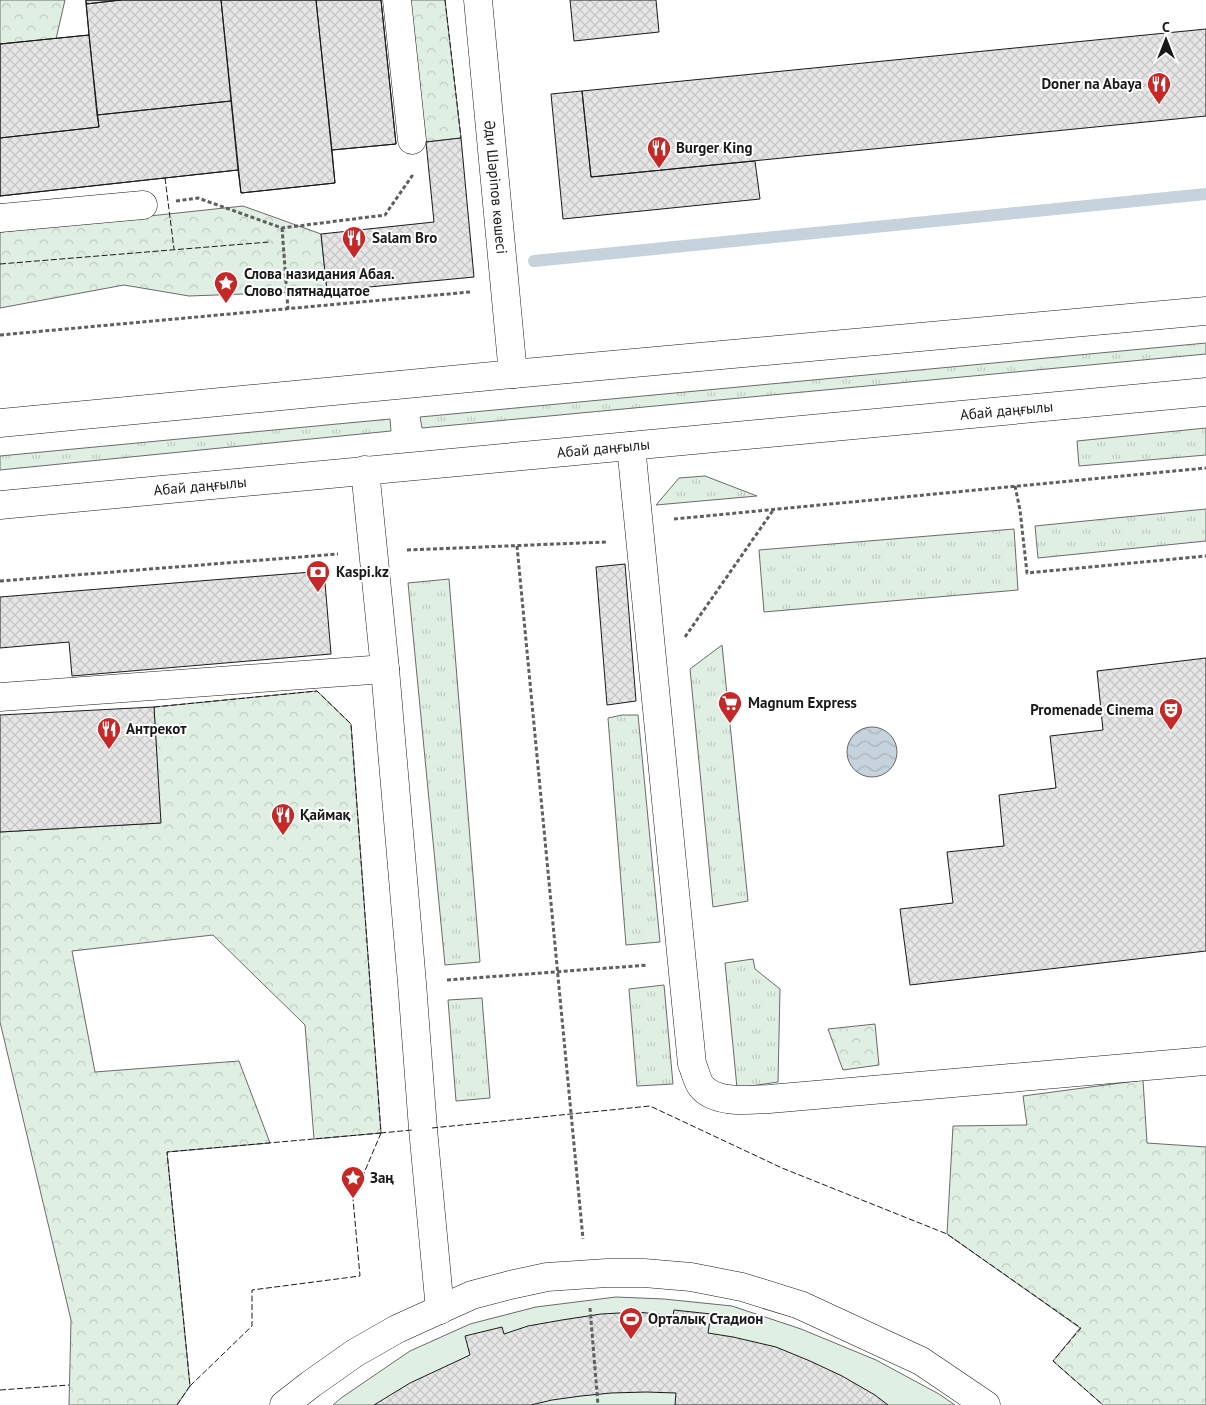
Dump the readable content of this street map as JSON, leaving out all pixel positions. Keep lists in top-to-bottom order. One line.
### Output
{"streets":{"main road":["Әди Шәріпов көшесі","Абай даңғылы"]},"places":{"restaurant":["Doner na Abaya","Burger King","Salam Bro","Антрекот","Қаймақ"],"place":["Слова назидания Абая. Слово пятнадцатое","Заң"],"bank":["Kaspi.kz"],"supermarket":["Magnum Express"],"theatre":["Promenade Cinema"],"sports":["Орталық Стадион"]},"north":"top"}
